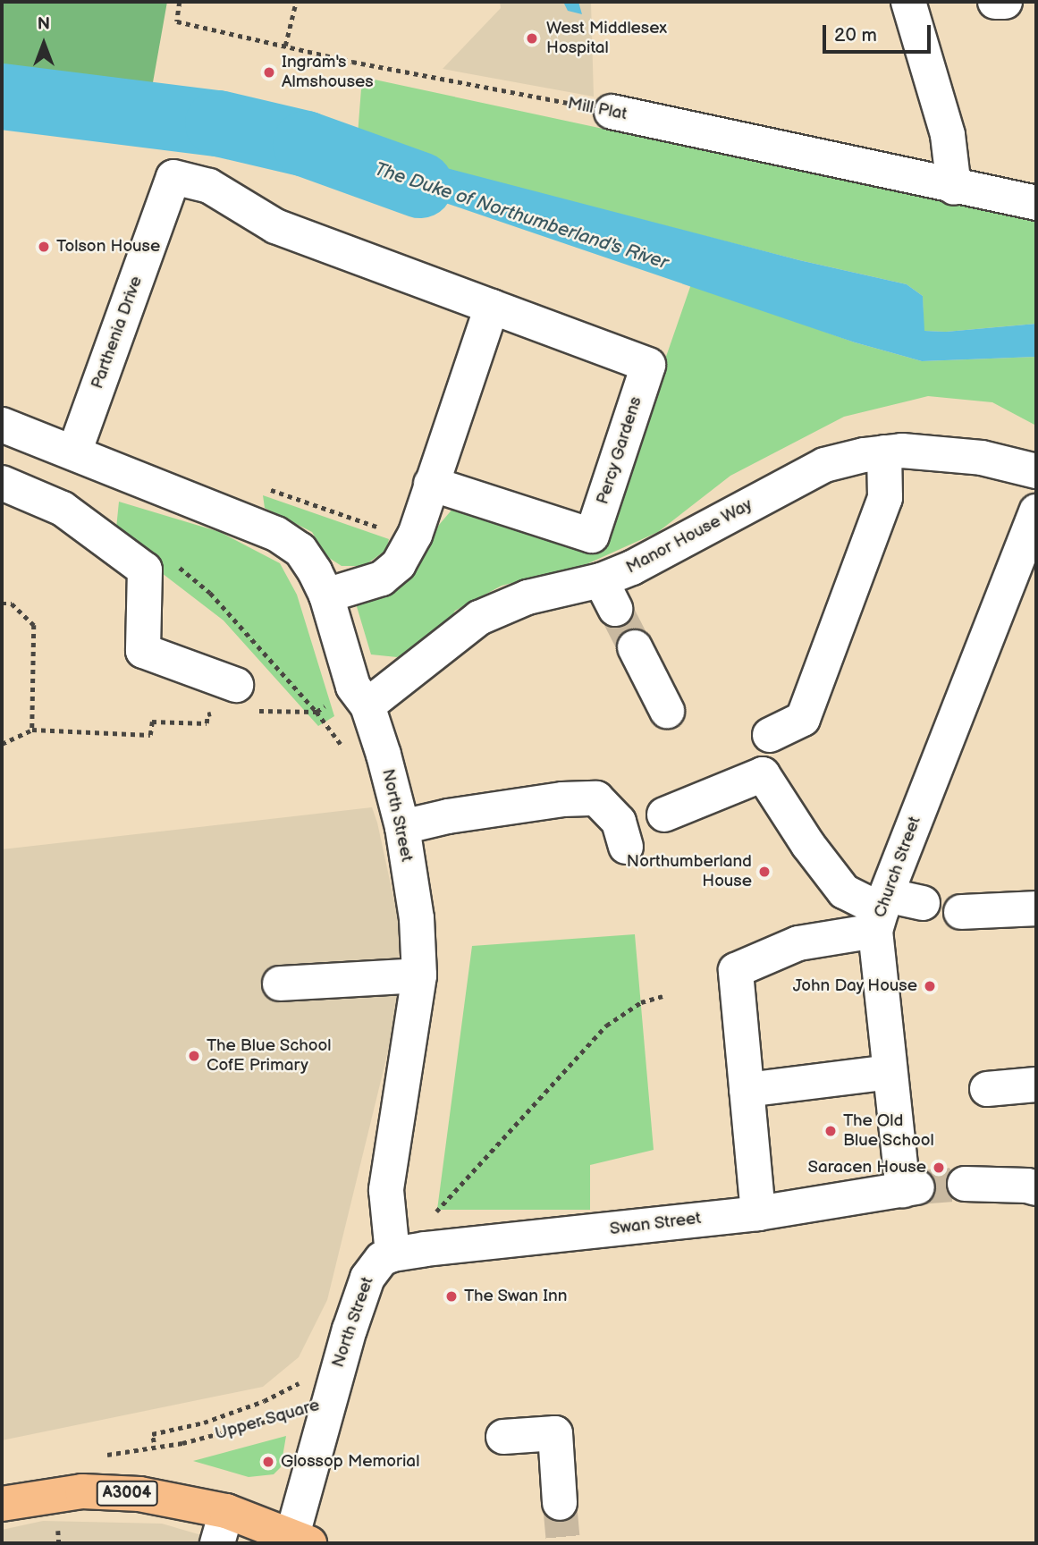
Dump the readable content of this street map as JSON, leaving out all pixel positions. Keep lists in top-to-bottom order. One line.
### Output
{"streets":{"main road":["A3004"],"street":["Mill Plat","Parthenia Drive","Percy Gardens","Manor House Way","North Street","Church Street","Swan Street","Upper Square"]},"crossings":[["Parthenia Drive","Percy Gardens"],["Parthenia Drive","North Street"],["Manor House Way","North Street"],["North Street","Swan Street"],["North Street","Upper Square"],["Church Street","Swan Street"],["Upper Square","A3004"]],"water":["The Duke of Northumberland's River"],"places":["West Middlesex Hospital","Ingram's Almshouses","Tolson House","Northumberland House","John Day House","The Blue School CofE Primary","The Old Blue School","Saracen House","The Swan Inn","Glossop Memorial"],"scale_bar":"20 m","north":"top"}
